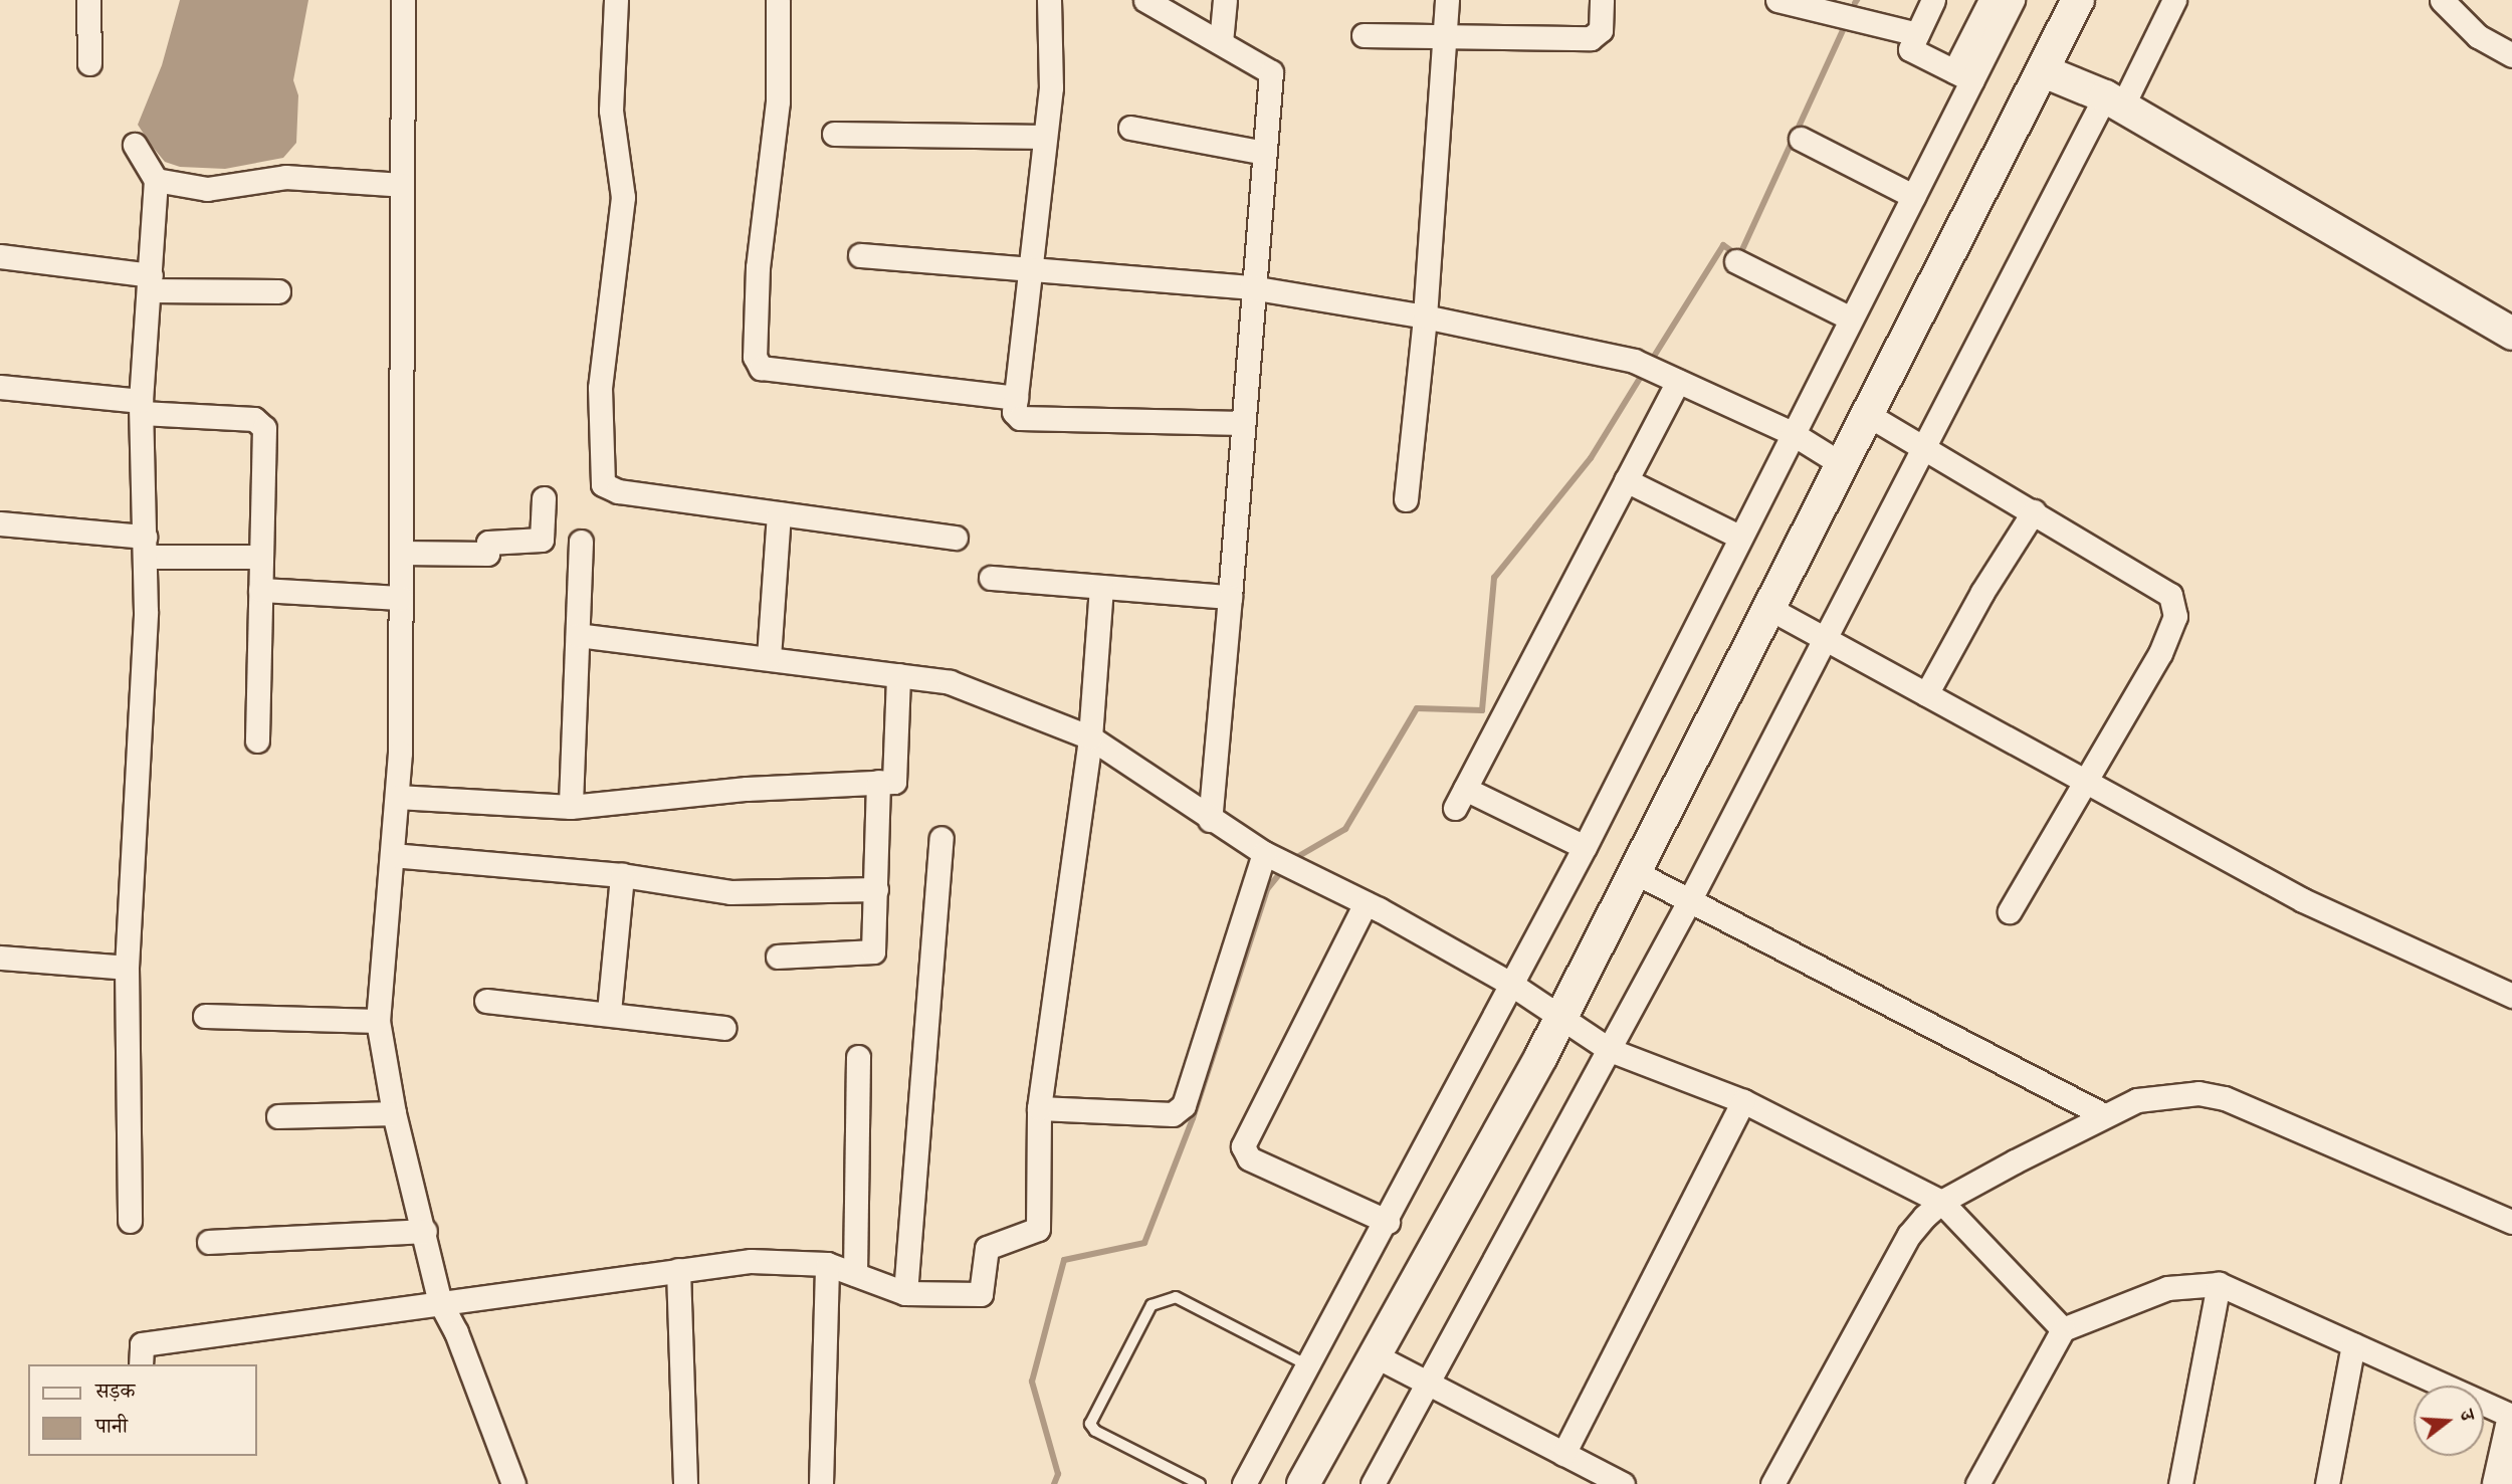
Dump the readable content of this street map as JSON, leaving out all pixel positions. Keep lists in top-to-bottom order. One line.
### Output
{"legend":["सड़क","पानी"],"north":"right"}
